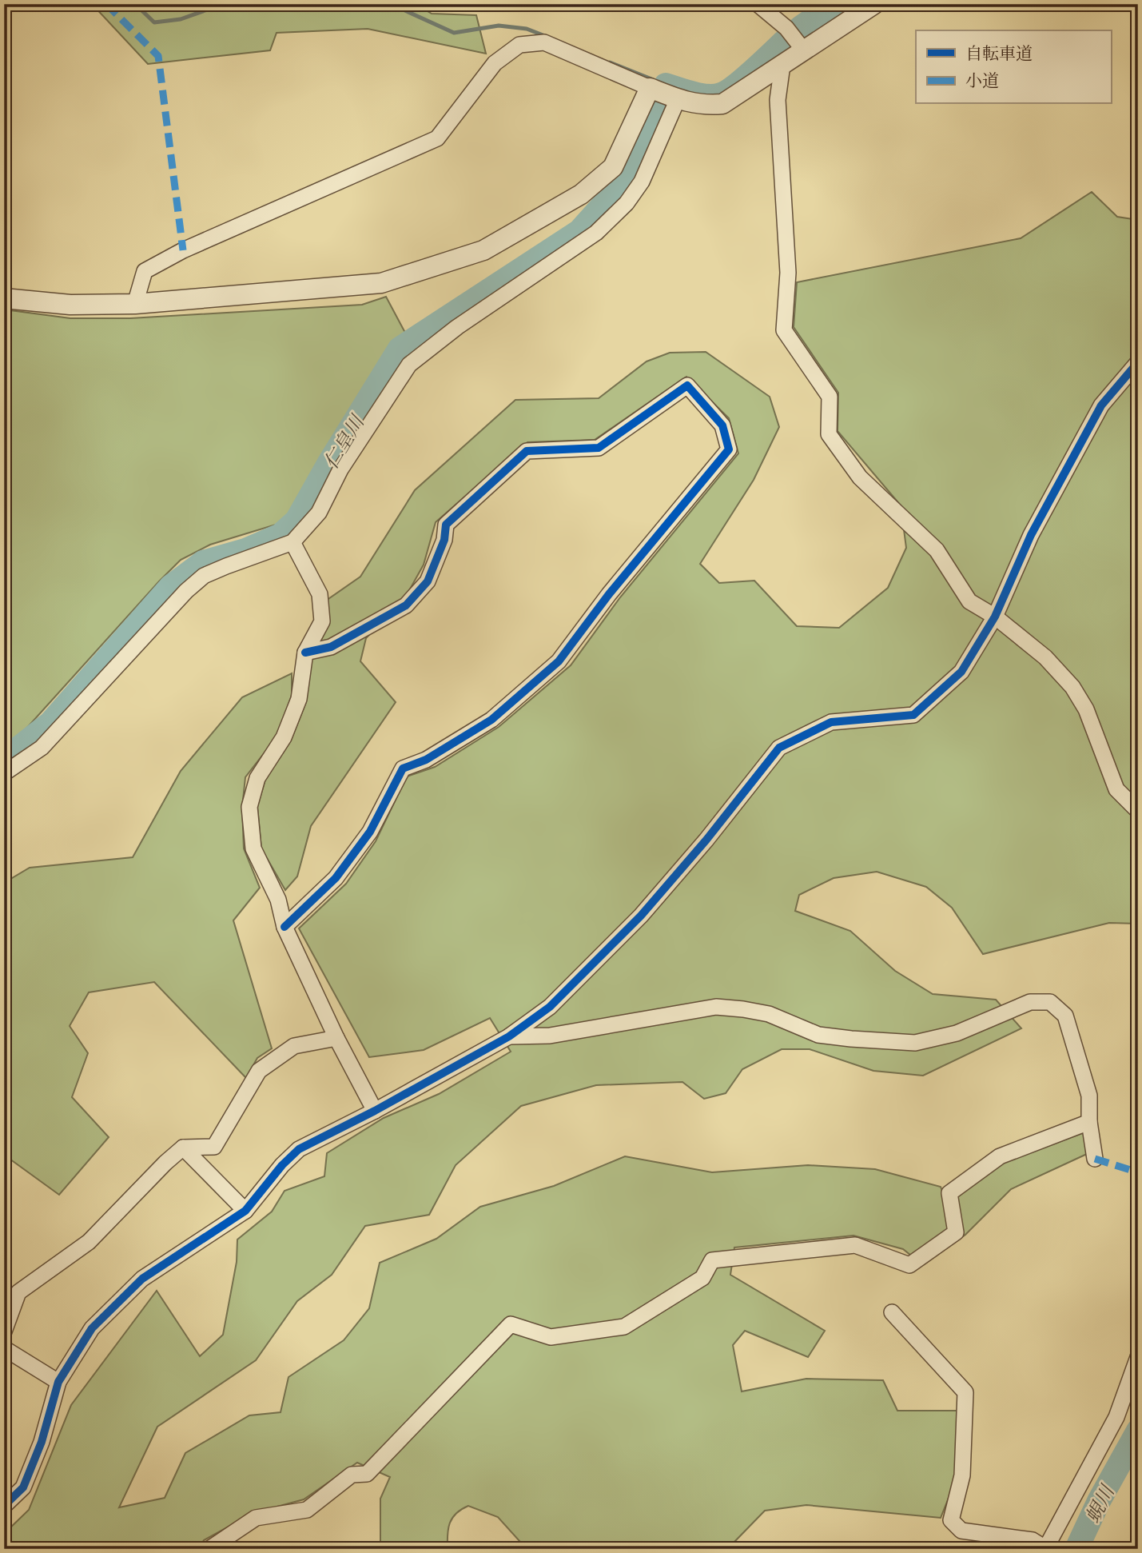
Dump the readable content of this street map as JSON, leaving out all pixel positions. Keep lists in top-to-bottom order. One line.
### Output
{"water":["仁皇川","蜆川"],"legend":["自転車道","小道"]}
